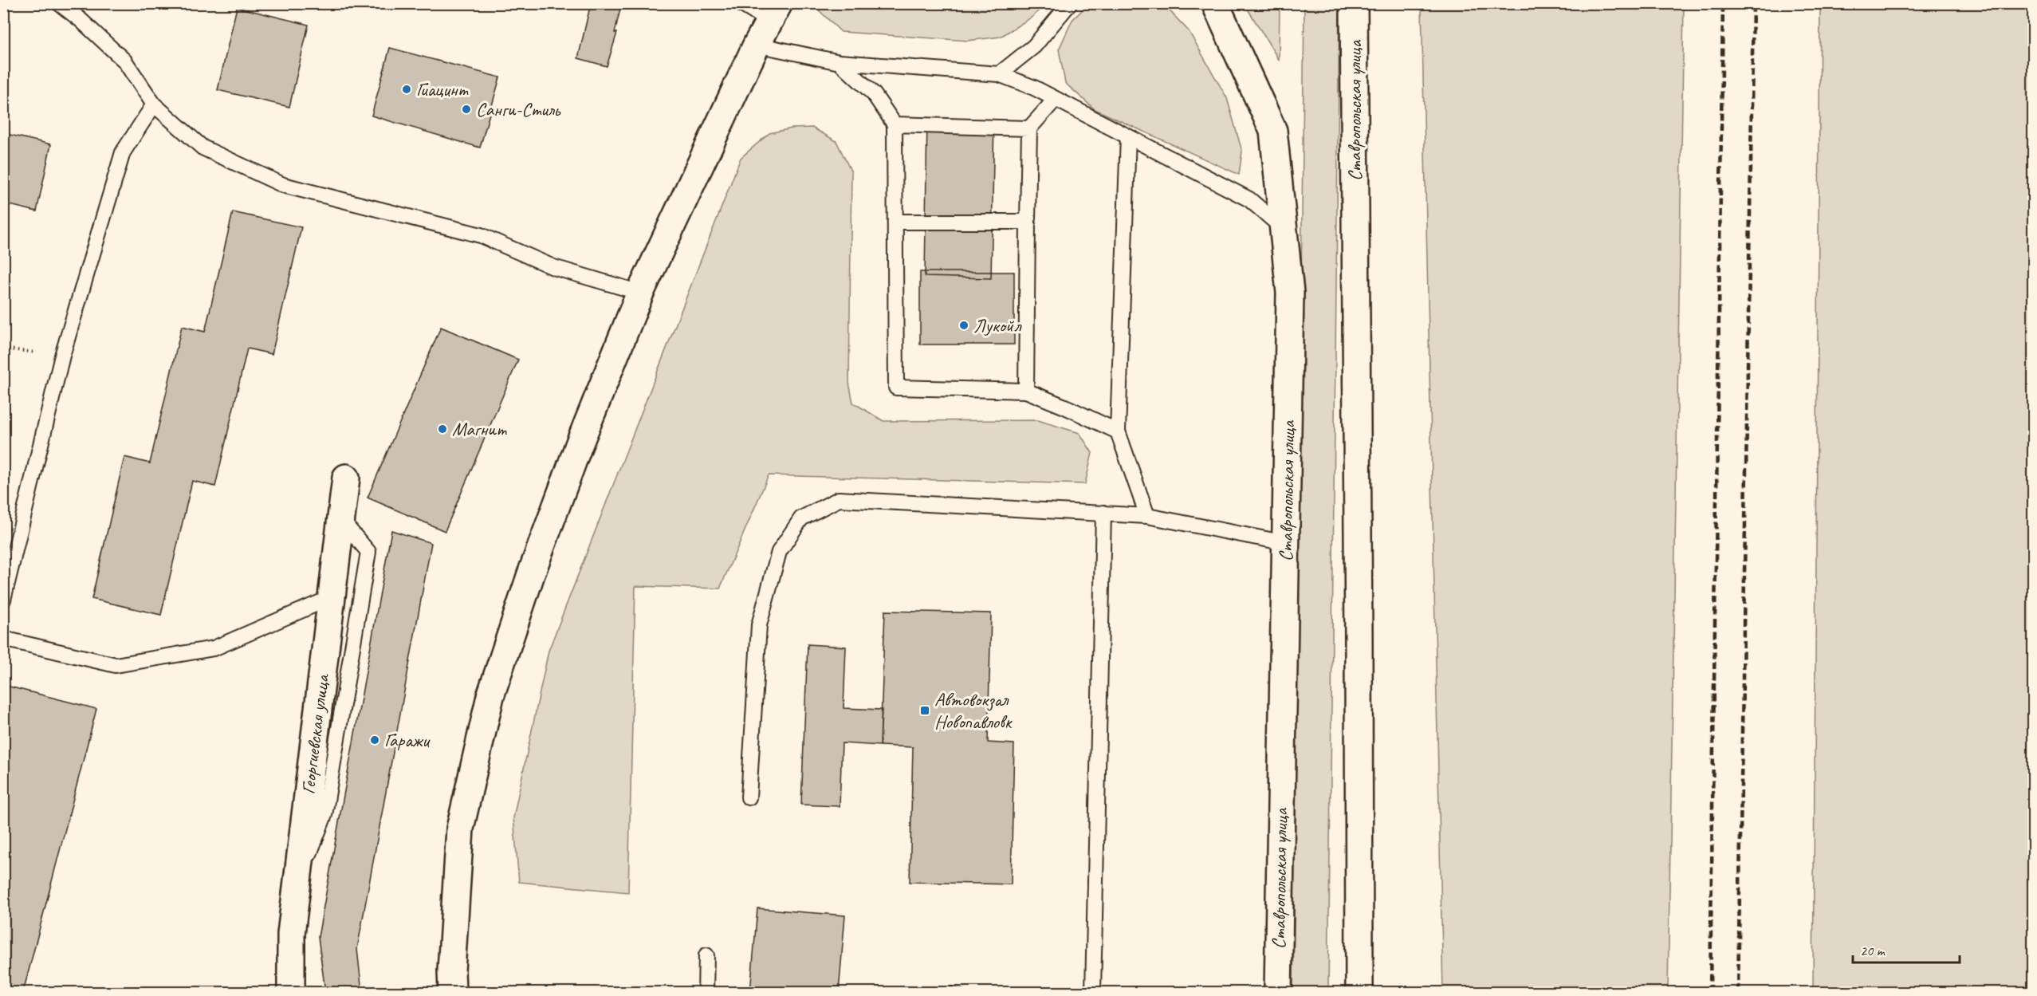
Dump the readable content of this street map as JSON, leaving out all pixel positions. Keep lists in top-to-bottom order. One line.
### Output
{"streets":{"main road":["Ставропольская улица","Георгиевская улица"]},"places":{"other":["Гиацинт","Санги-Стиль","Лукойл","Магнит","Гаражи"],"transit":["Автовокзал Новопавловк"]},"scale_bar":"20 m"}
